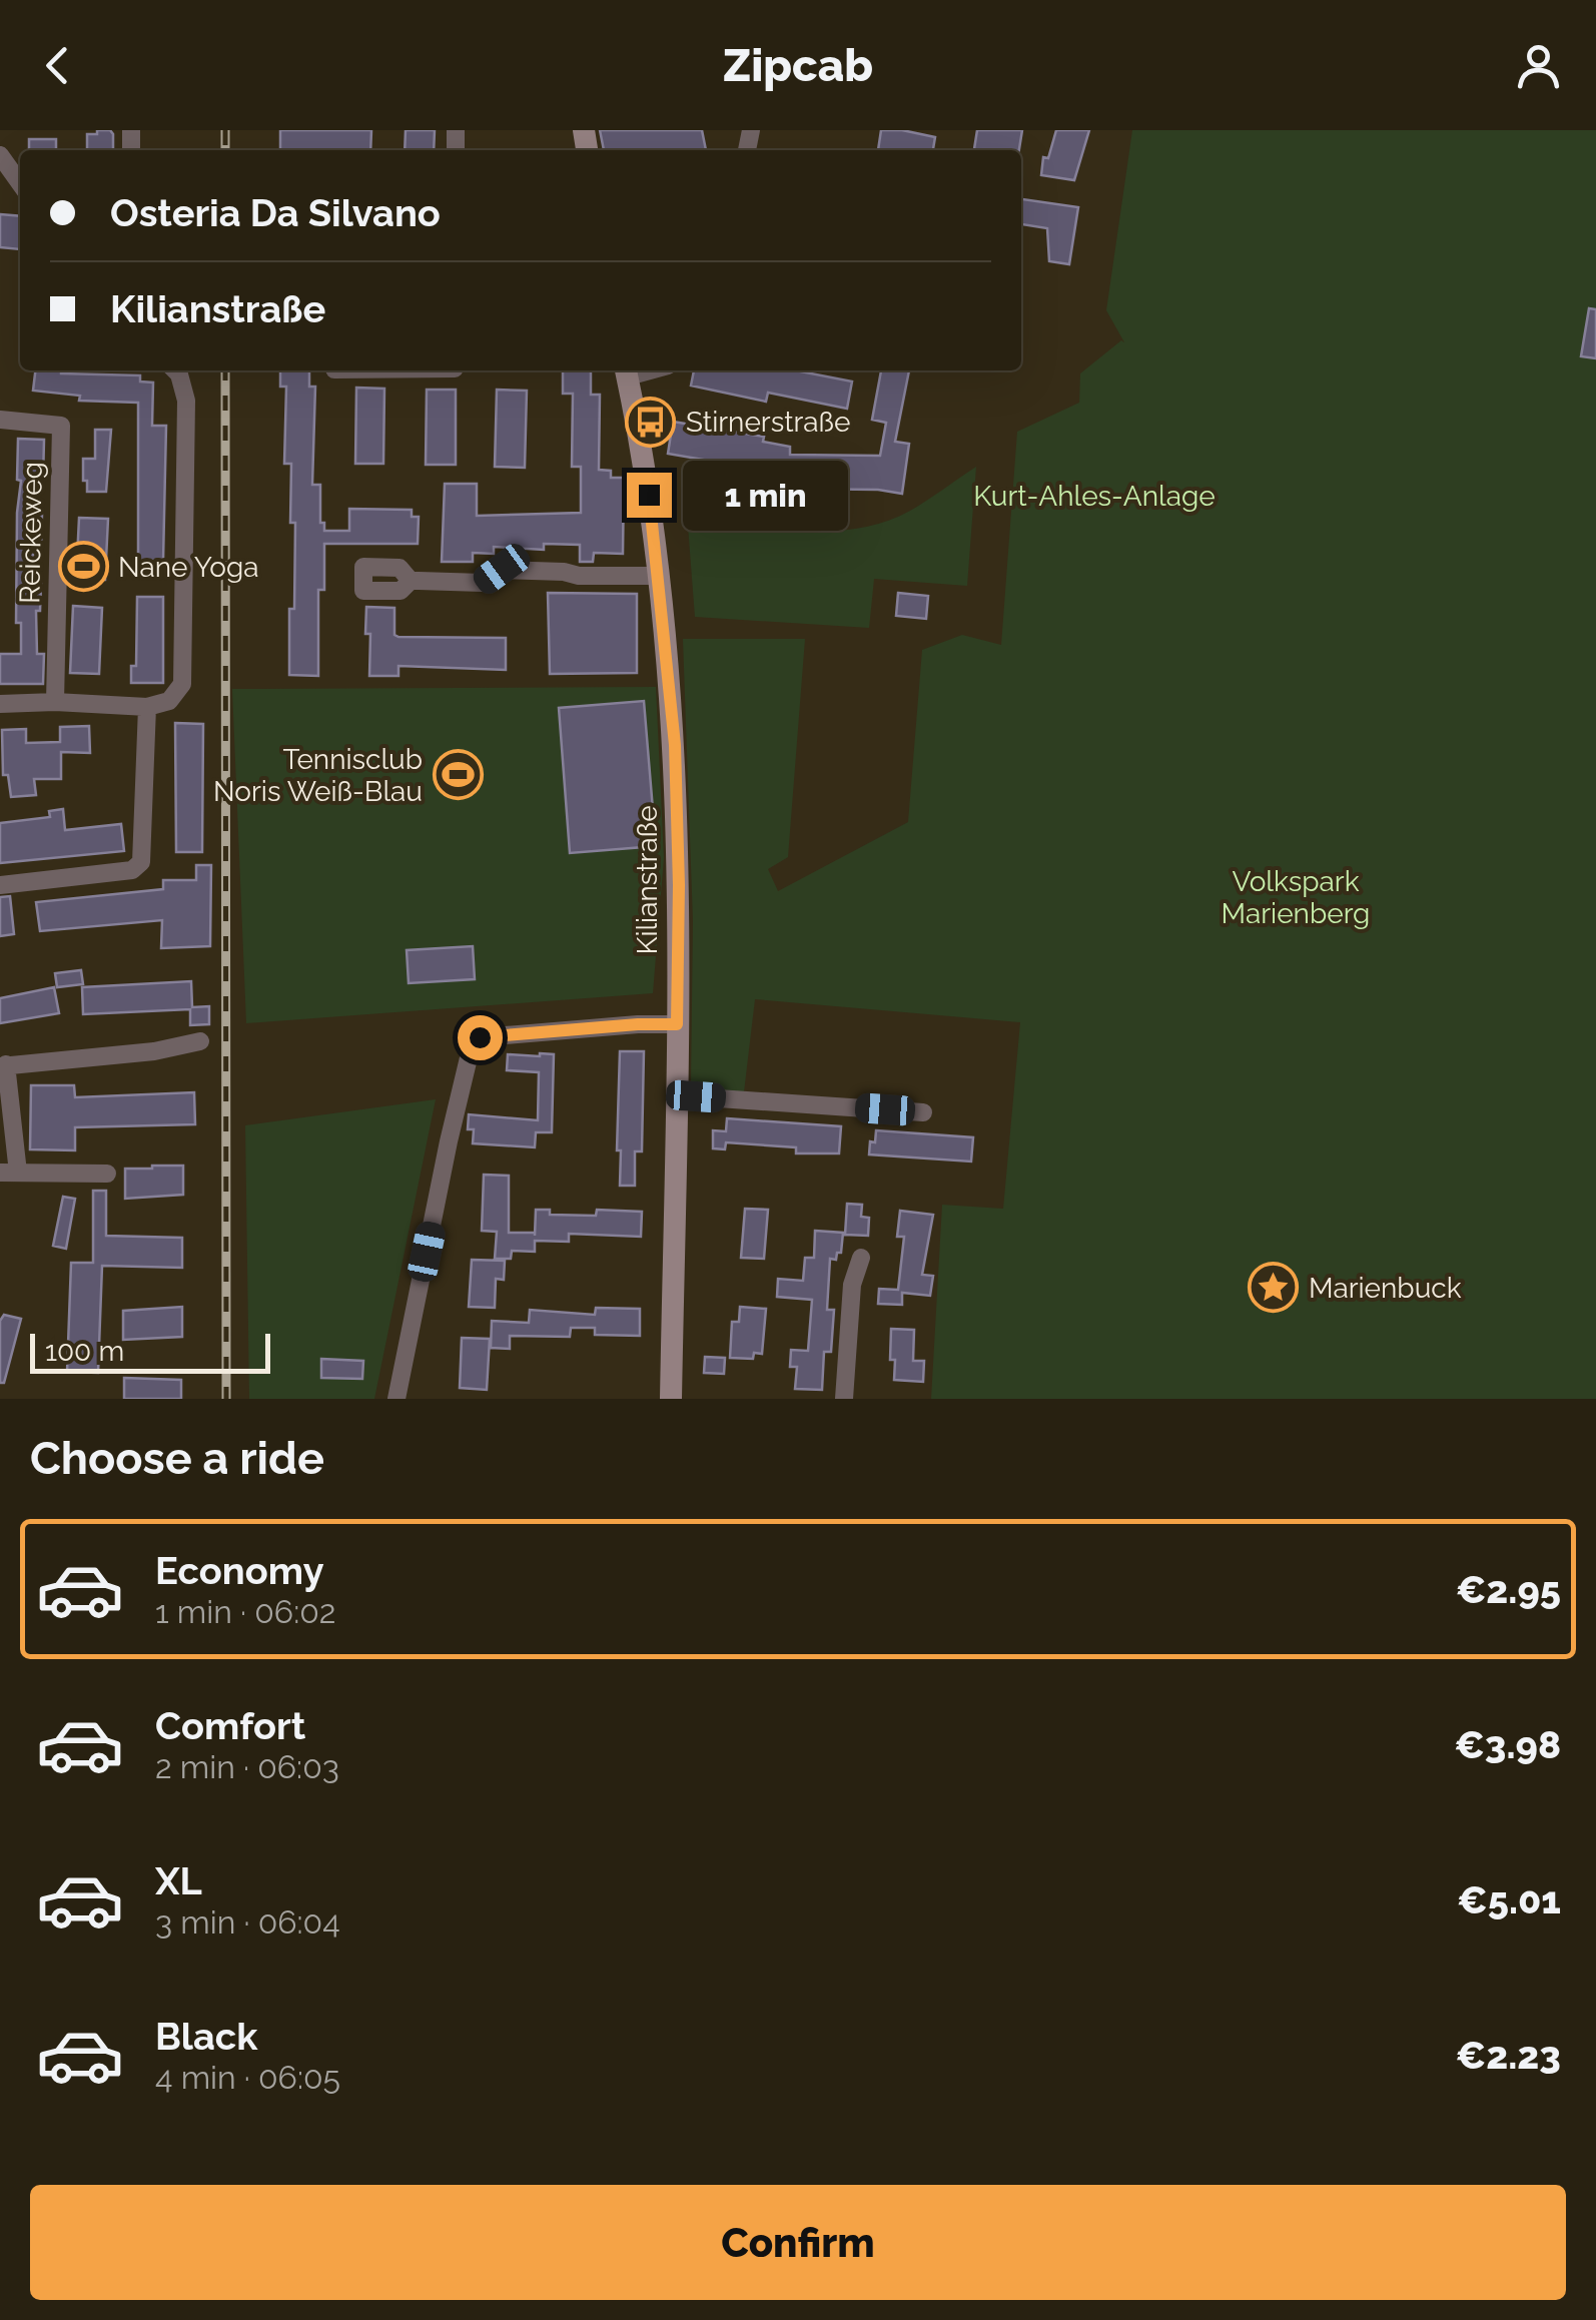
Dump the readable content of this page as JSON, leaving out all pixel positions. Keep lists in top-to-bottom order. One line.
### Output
{"streets":{"main road":["Kilianstraße"],"street":["Reickeweg"]},"parks":["Kurt-Ahles-Anlage","Volkspark Marienberg"],"places":{"bus stop":["Stirnerstraße"],"sports":["Nane Yoga","Tennisclub Noris Weiß-Blau"],"place":["Marienbuck"]},"scale_bar":"100 m","page":{"header":"Zipcab","banner":["Osteria Da Silvano","Kilianstraße"],"bubble":"1 min","scale":"100 m","heading":"Choose a ride","list":[{"name":"Economy","note":"1 min · 06:02","value":"€2.95"},{"name":"Comfort","note":"2 min · 06:03","value":"€3.98"},{"name":"XL","note":"3 min · 06:04","value":"€5.01"},{"name":"Black","note":"4 min · 06:05","value":"€2.23"}],"buttons":"Confirm"}}
